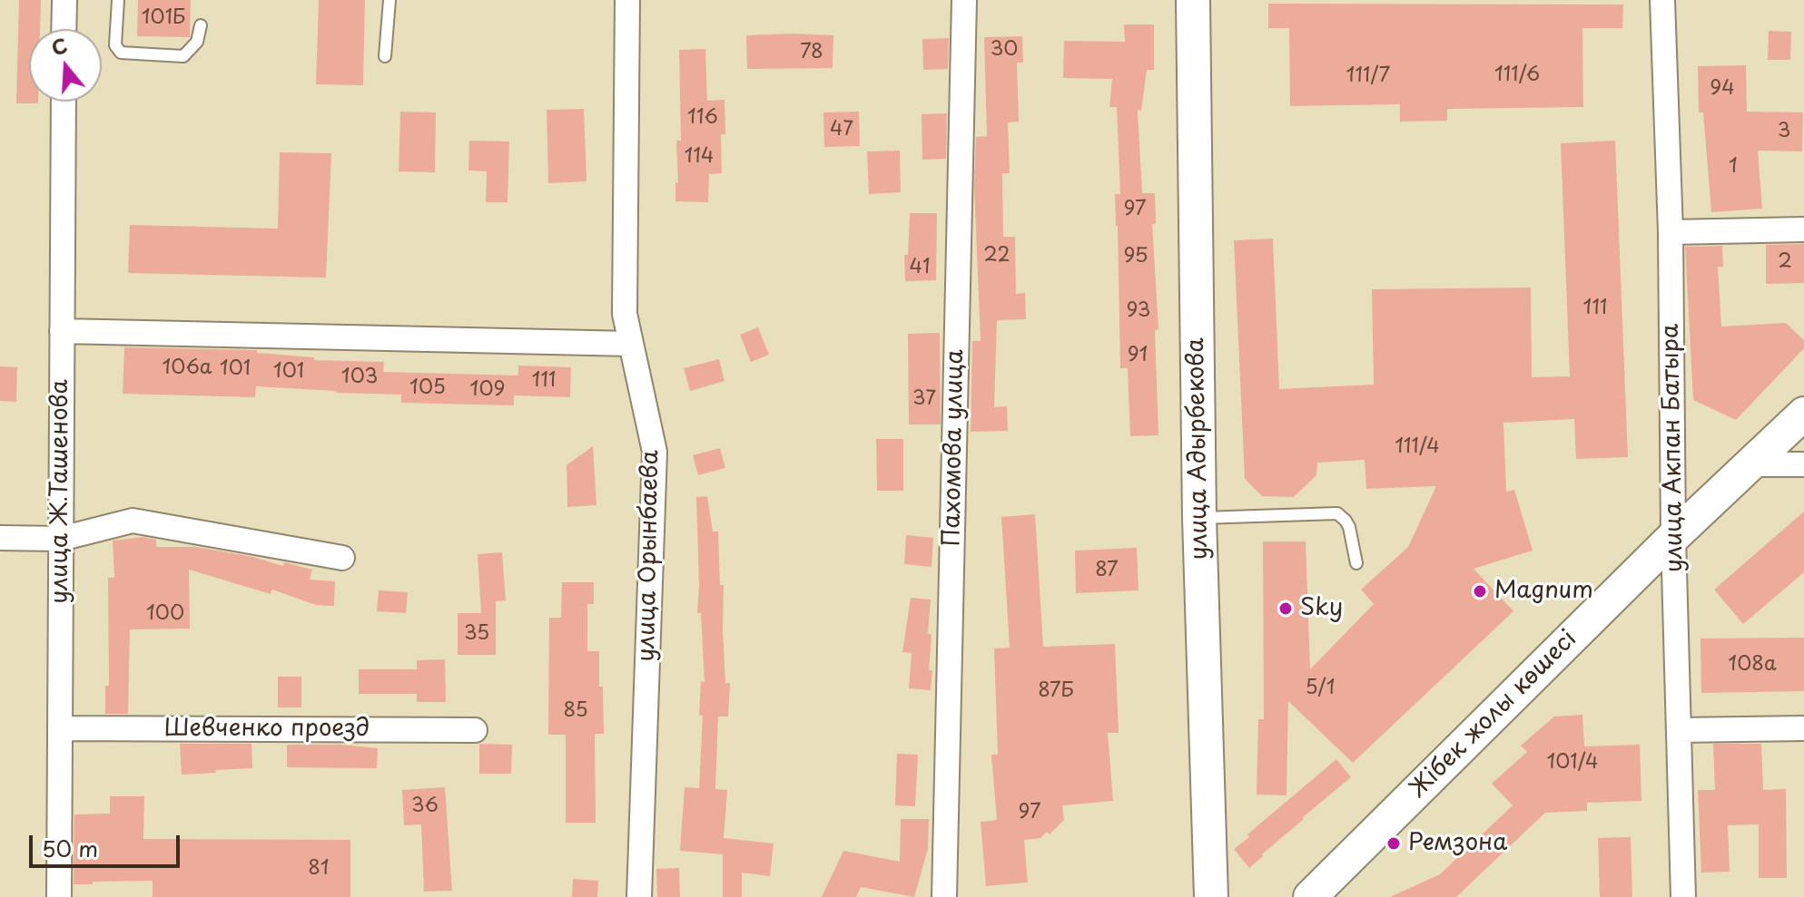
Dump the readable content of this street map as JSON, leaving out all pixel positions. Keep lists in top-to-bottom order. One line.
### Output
{"streets":{"main road":["улица Адырбекова","Жібек жолы көшесі"],"street":["Пахомова улица","улица Акпан Батыра","улица Ж.Ташенова","улица Орынбаева","Шевченко проезд"]},"crossings":[["улица Акпан Батыра","Жібек жолы көшесі"],["улица Ж.Ташенова","Шевченко проезд"]],"places":["Magnum","Sky","Ремзона"],"house_numbers":["101Б","30","78","111/6","111/7","94","116","47","3","114","1","97","22","95","2","41","111","93","91","106а","101","101","103","111","105","109","37","111/4","87","100","35","108а","5/1","87Б","85","101/4","36","97","81"],"scale_bar":"50 m","north":"top"}
